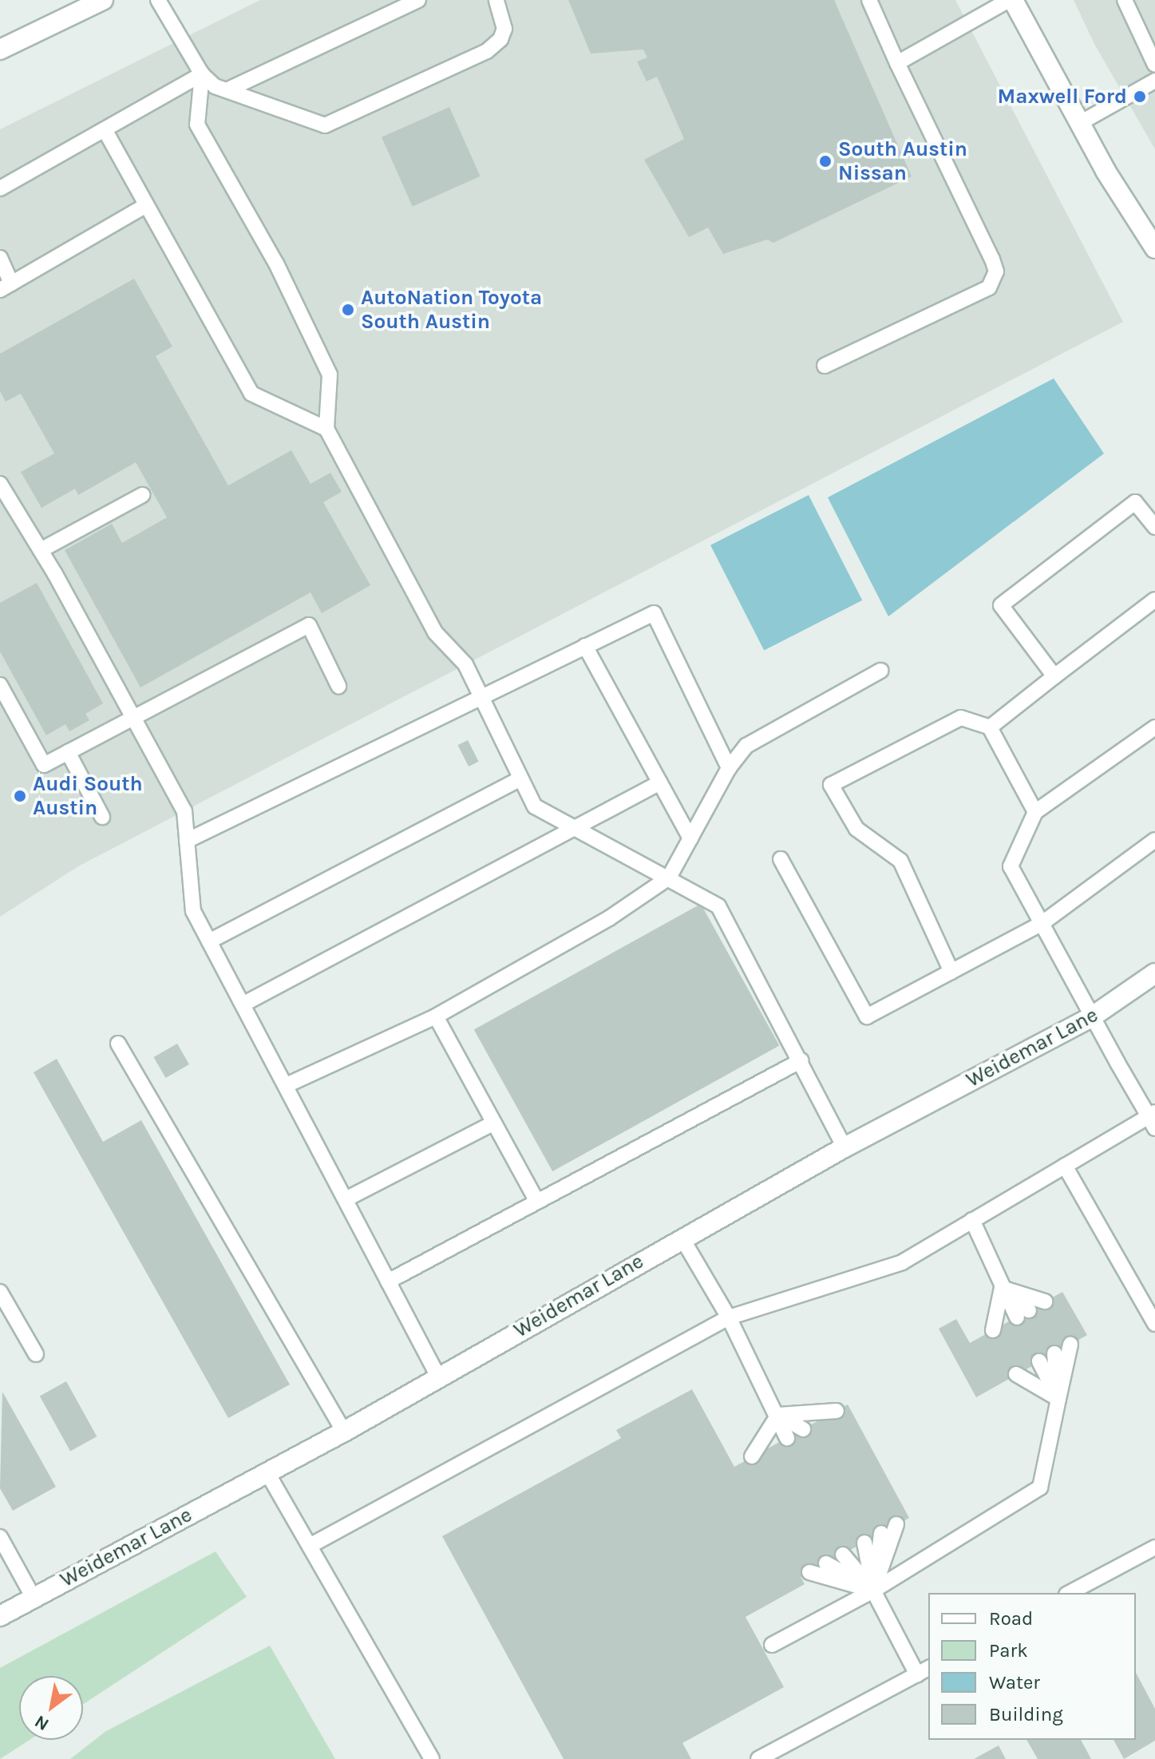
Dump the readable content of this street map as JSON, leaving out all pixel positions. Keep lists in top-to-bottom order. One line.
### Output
{"streets":{"street":["Weidemar Lane"]},"places":["Maxwell Ford","South Austin Nissan","AutoNation Toyota South Austin","Audi South Austin"],"legend":["Road","Park","Water","Building"],"north":"bottom left"}
